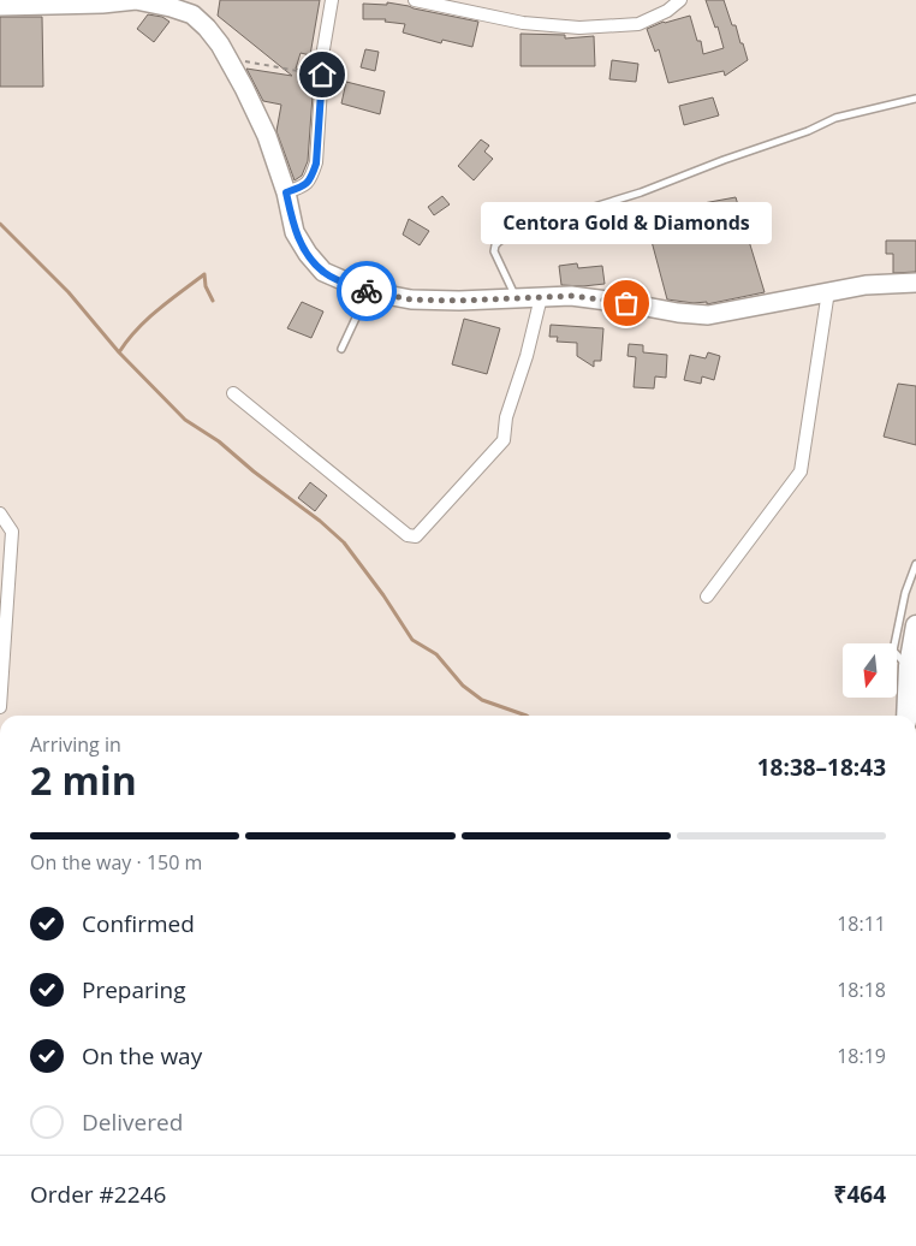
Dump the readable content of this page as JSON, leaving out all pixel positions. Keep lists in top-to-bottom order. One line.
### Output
{"places":["Centora Gold & Diamonds"],"north":"bottom","page":{"bubble":"Centora Gold & Diamonds","heading":["2 min","Arriving in","18:38–18:43"],"panel":["Order #2246","₹464"],"bar":"On the way · 150 m","list":[["Confirmed","18:11"],["Preparing","18:18"],["On the way","18:19"],"Delivered"]}}
